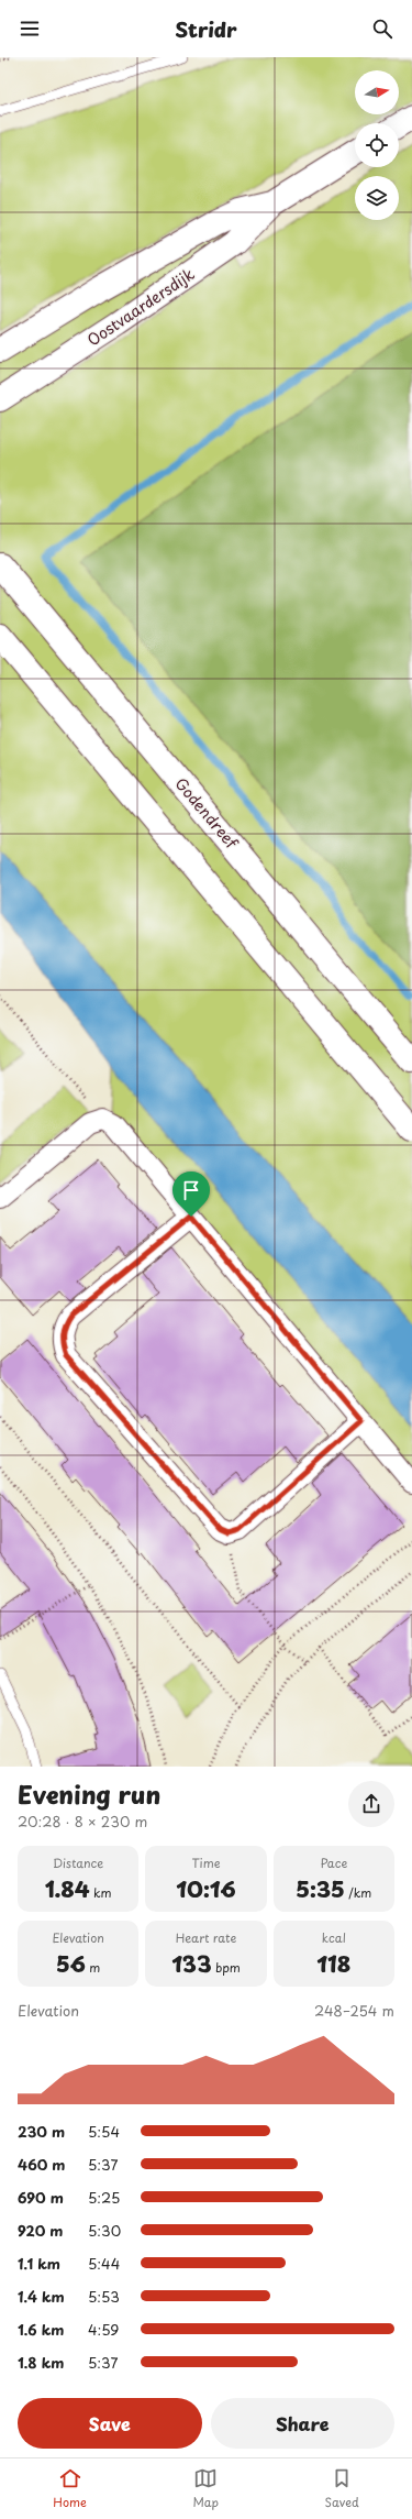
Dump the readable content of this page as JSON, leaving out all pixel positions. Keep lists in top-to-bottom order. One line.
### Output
{"streets":{"main road":["Oostvaardersdijk","Godendreef"]},"north":"right","page":{"header":"Stridr","heading":["Evening run","20:28 · 8 × 230 m"],"stats":[["Distance","1.84 km"],["Time","10:16"],["Pace","5:35 /km"],["Elevation","56 m"],["Heart rate","133 bpm"],["kcal","118"]],"chart":["Elevation","248–254 m"],"list":[{"name":"230 m","note":"5:54"},{"name":"460 m","note":"5:37"},{"name":"690 m","note":"5:25"},{"name":"920 m","note":"5:30"},{"name":"1.1 km","note":"5:44"},{"name":"1.4 km","note":"5:53"},{"name":"1.6 km","note":"4:59"},{"name":"1.8 km","note":"5:37"}],"buttons":["Save","Share"],"tabs":["Home","Map","Saved"]}}
